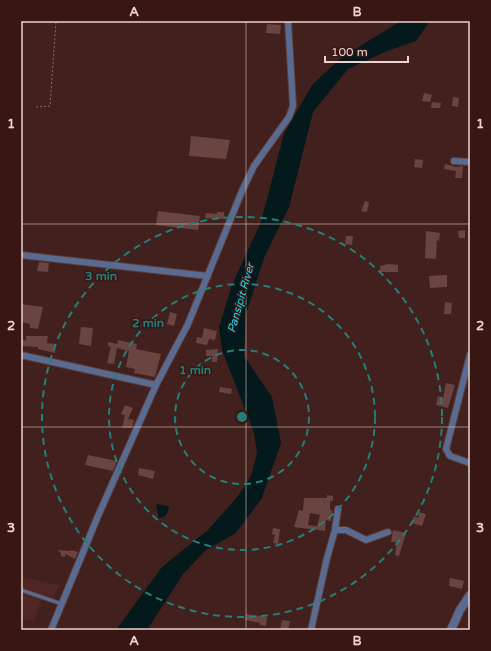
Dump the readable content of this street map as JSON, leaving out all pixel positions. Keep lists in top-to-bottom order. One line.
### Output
{"water":["Pansipit River"],"scale_bar":"100 m","grid":{"columns":["A","B"],"rows":["1","2","3"]},"rings":["3 min","2 min","1 min"]}
